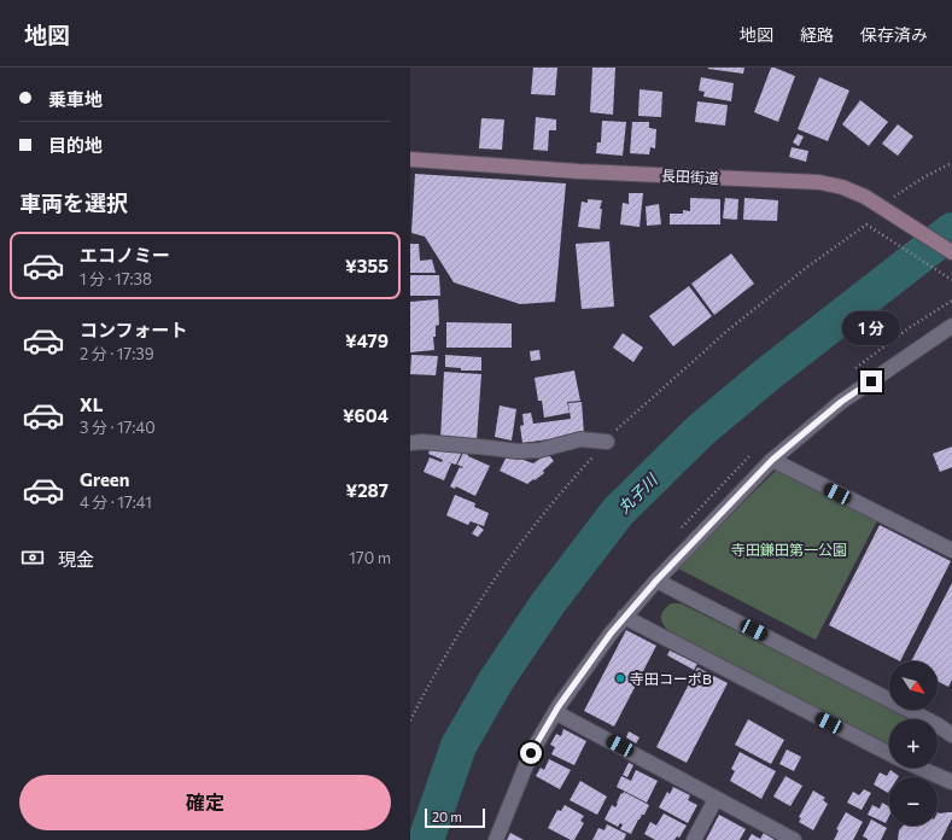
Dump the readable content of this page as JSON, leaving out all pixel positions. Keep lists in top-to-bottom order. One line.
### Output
{"streets":{"main road":["長田街道"]},"water":["丸子川"],"parks":["寺田鎌田第一公園"],"places":["寺田コーポB"],"scale_bar":"20 m","north":"bottom right","page":{"header":"地図","nav":["地図","経路","保存済み"],"banner":["乗車地","目的地"],"heading":"車両を選択","list":[{"name":"エコノミー","note":"1 分 · 17:38","value":"¥355"},{"name":"コンフォート","note":"2 分 · 17:39","value":"¥479"},{"name":"XL","note":"3 分 · 17:40","value":"¥604"},{"name":"Green","note":"4 分 · 17:41","value":"¥287"}],"bubble":"1 分","pay":["現金","170 m"],"map_buttons":["+","−"],"buttons":"確定","scale":"20 m"}}
